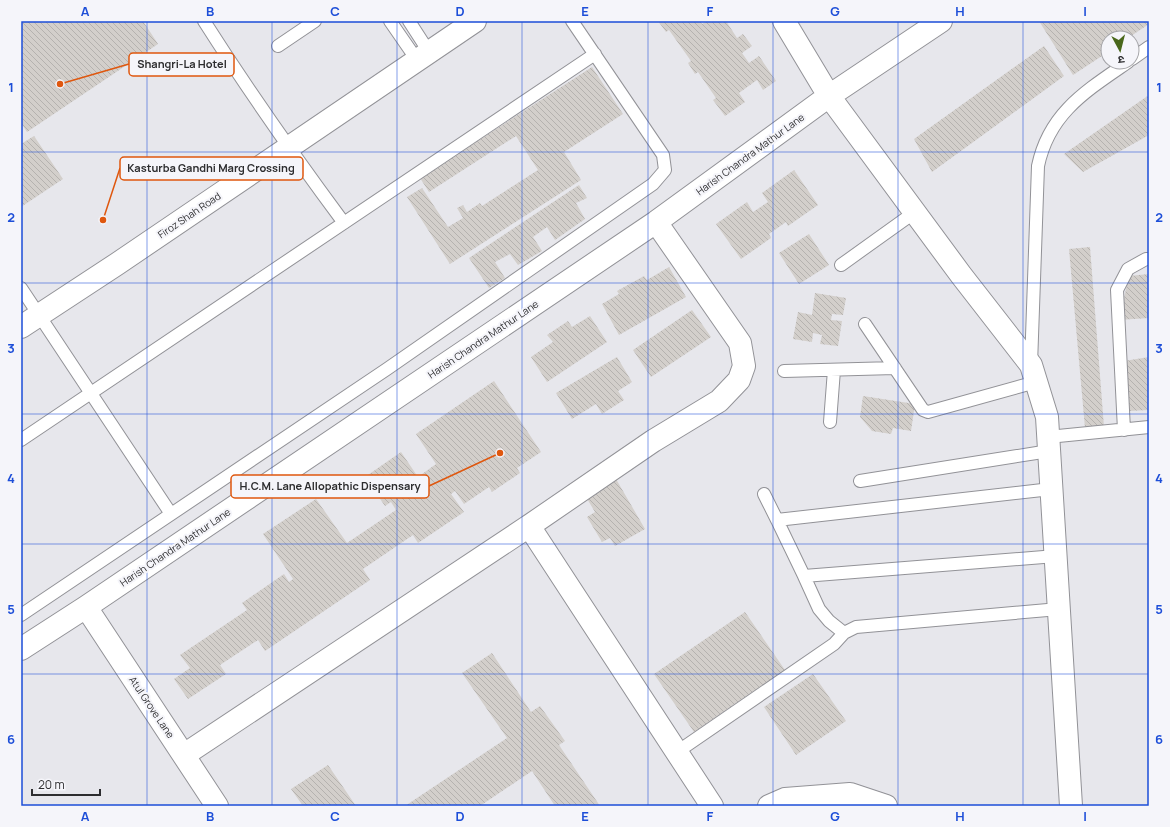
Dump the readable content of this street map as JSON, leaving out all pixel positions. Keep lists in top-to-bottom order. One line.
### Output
{"streets":{"street":["Harish Chandra Mathur Lane","Firoz Shah Road","Atul Grove Lane"]},"crossings":[["Harish Chandra Mathur Lane","Atul Grove Lane"]],"places":["Shangri-La Hotel","Kasturba Gandhi Marg Crossing","H.C.M. Lane Allopathic Dispensary"],"scale_bar":"20 m","north":"bottom","grid":{"columns":["A","B","C","D","E","F","G","H","I"],"rows":["1","2","3","4","5","6"]}}
